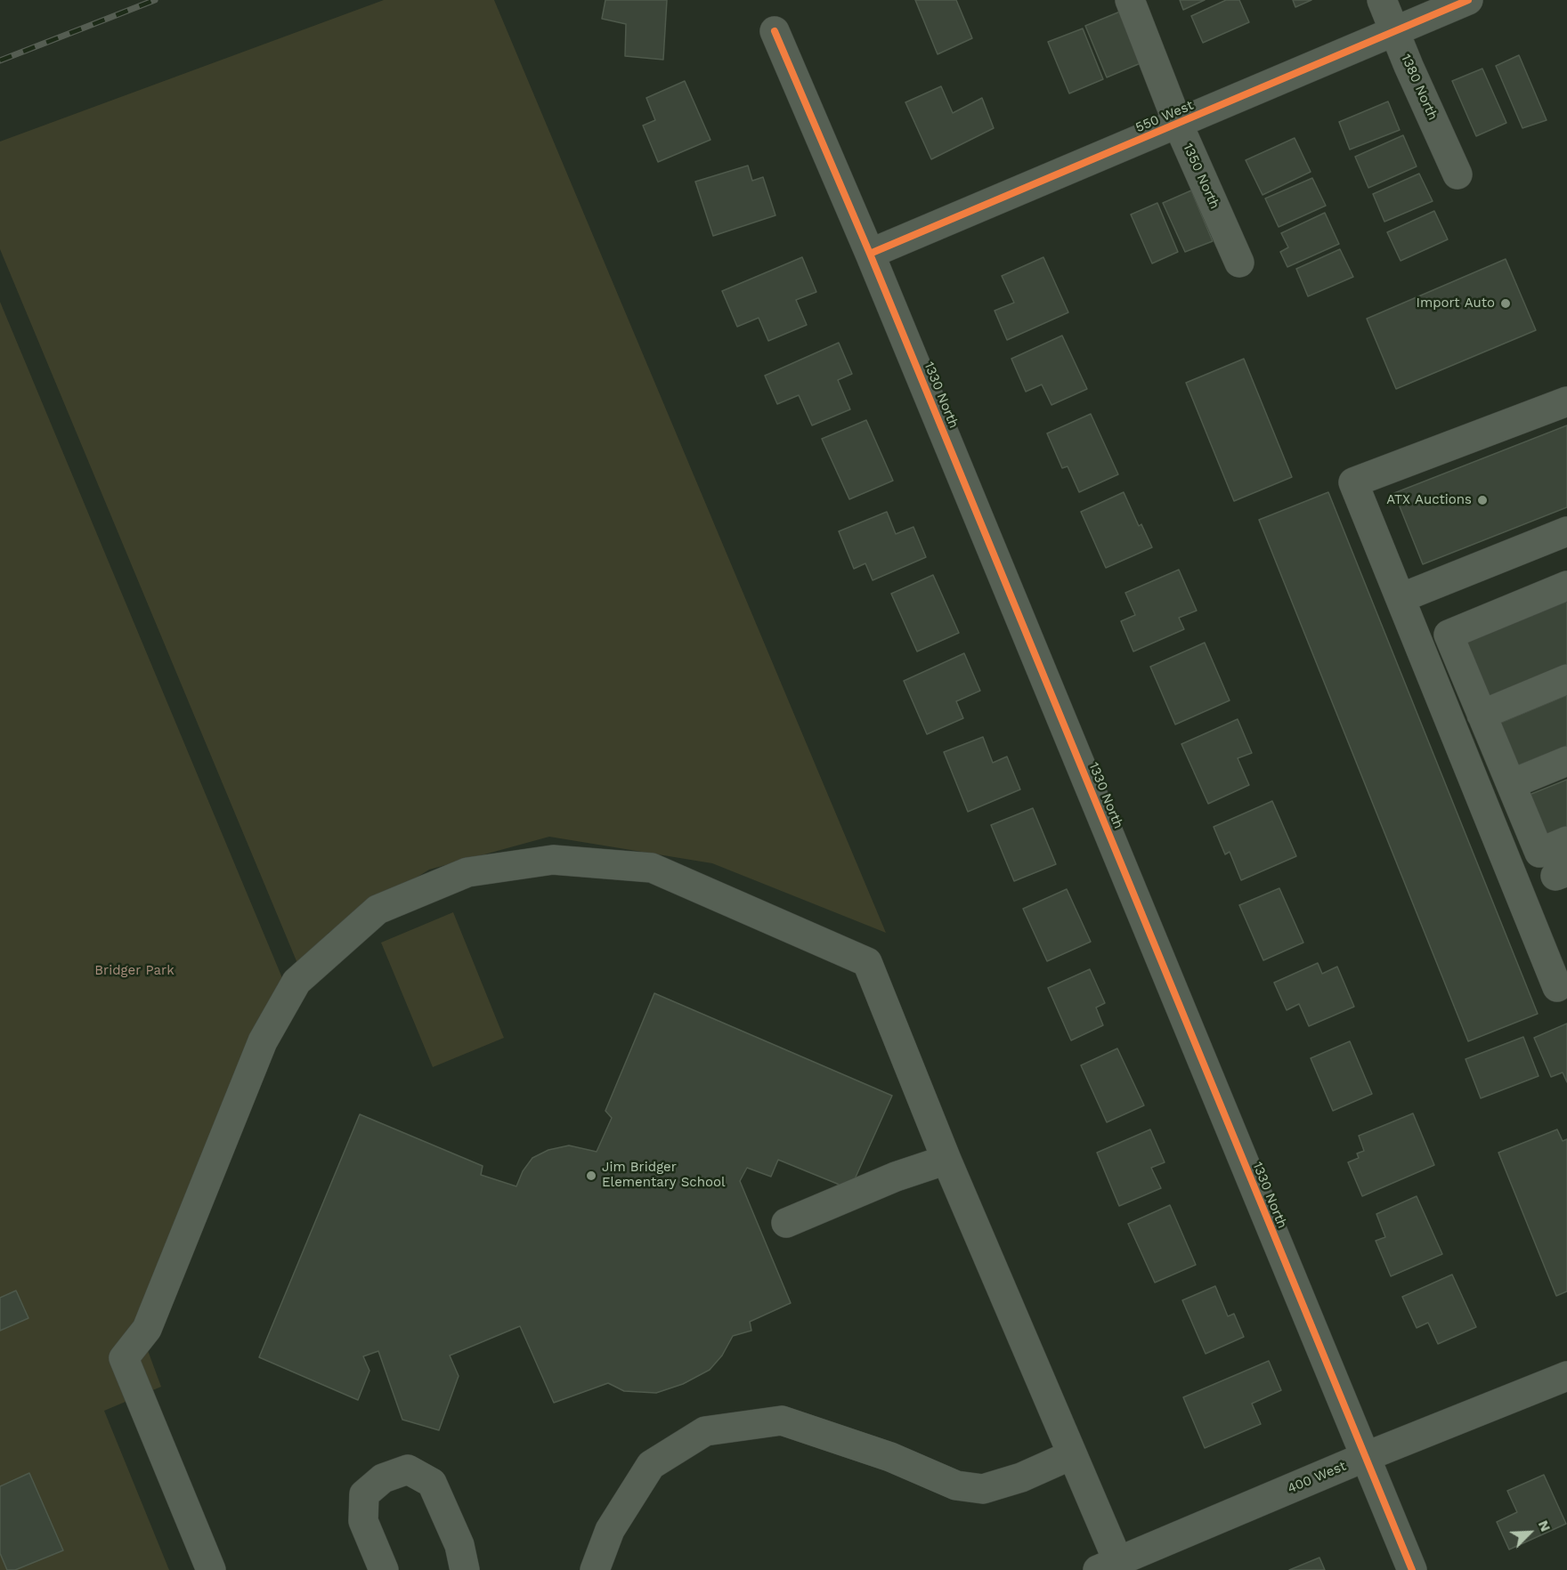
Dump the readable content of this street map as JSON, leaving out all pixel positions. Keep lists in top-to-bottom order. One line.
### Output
{"streets":{"street":["1380 North","550 West","1350 North","1330 North","400 West"]},"crossings":[["1380 North","550 West"],["550 West","1350 North"],["550 West","1330 North"],["1330 North","400 West"]],"parks":["Bridger Park"],"places":["Import Auto","ATX Auctions","Jim Bridger Elementary School"],"north":"top right"}
